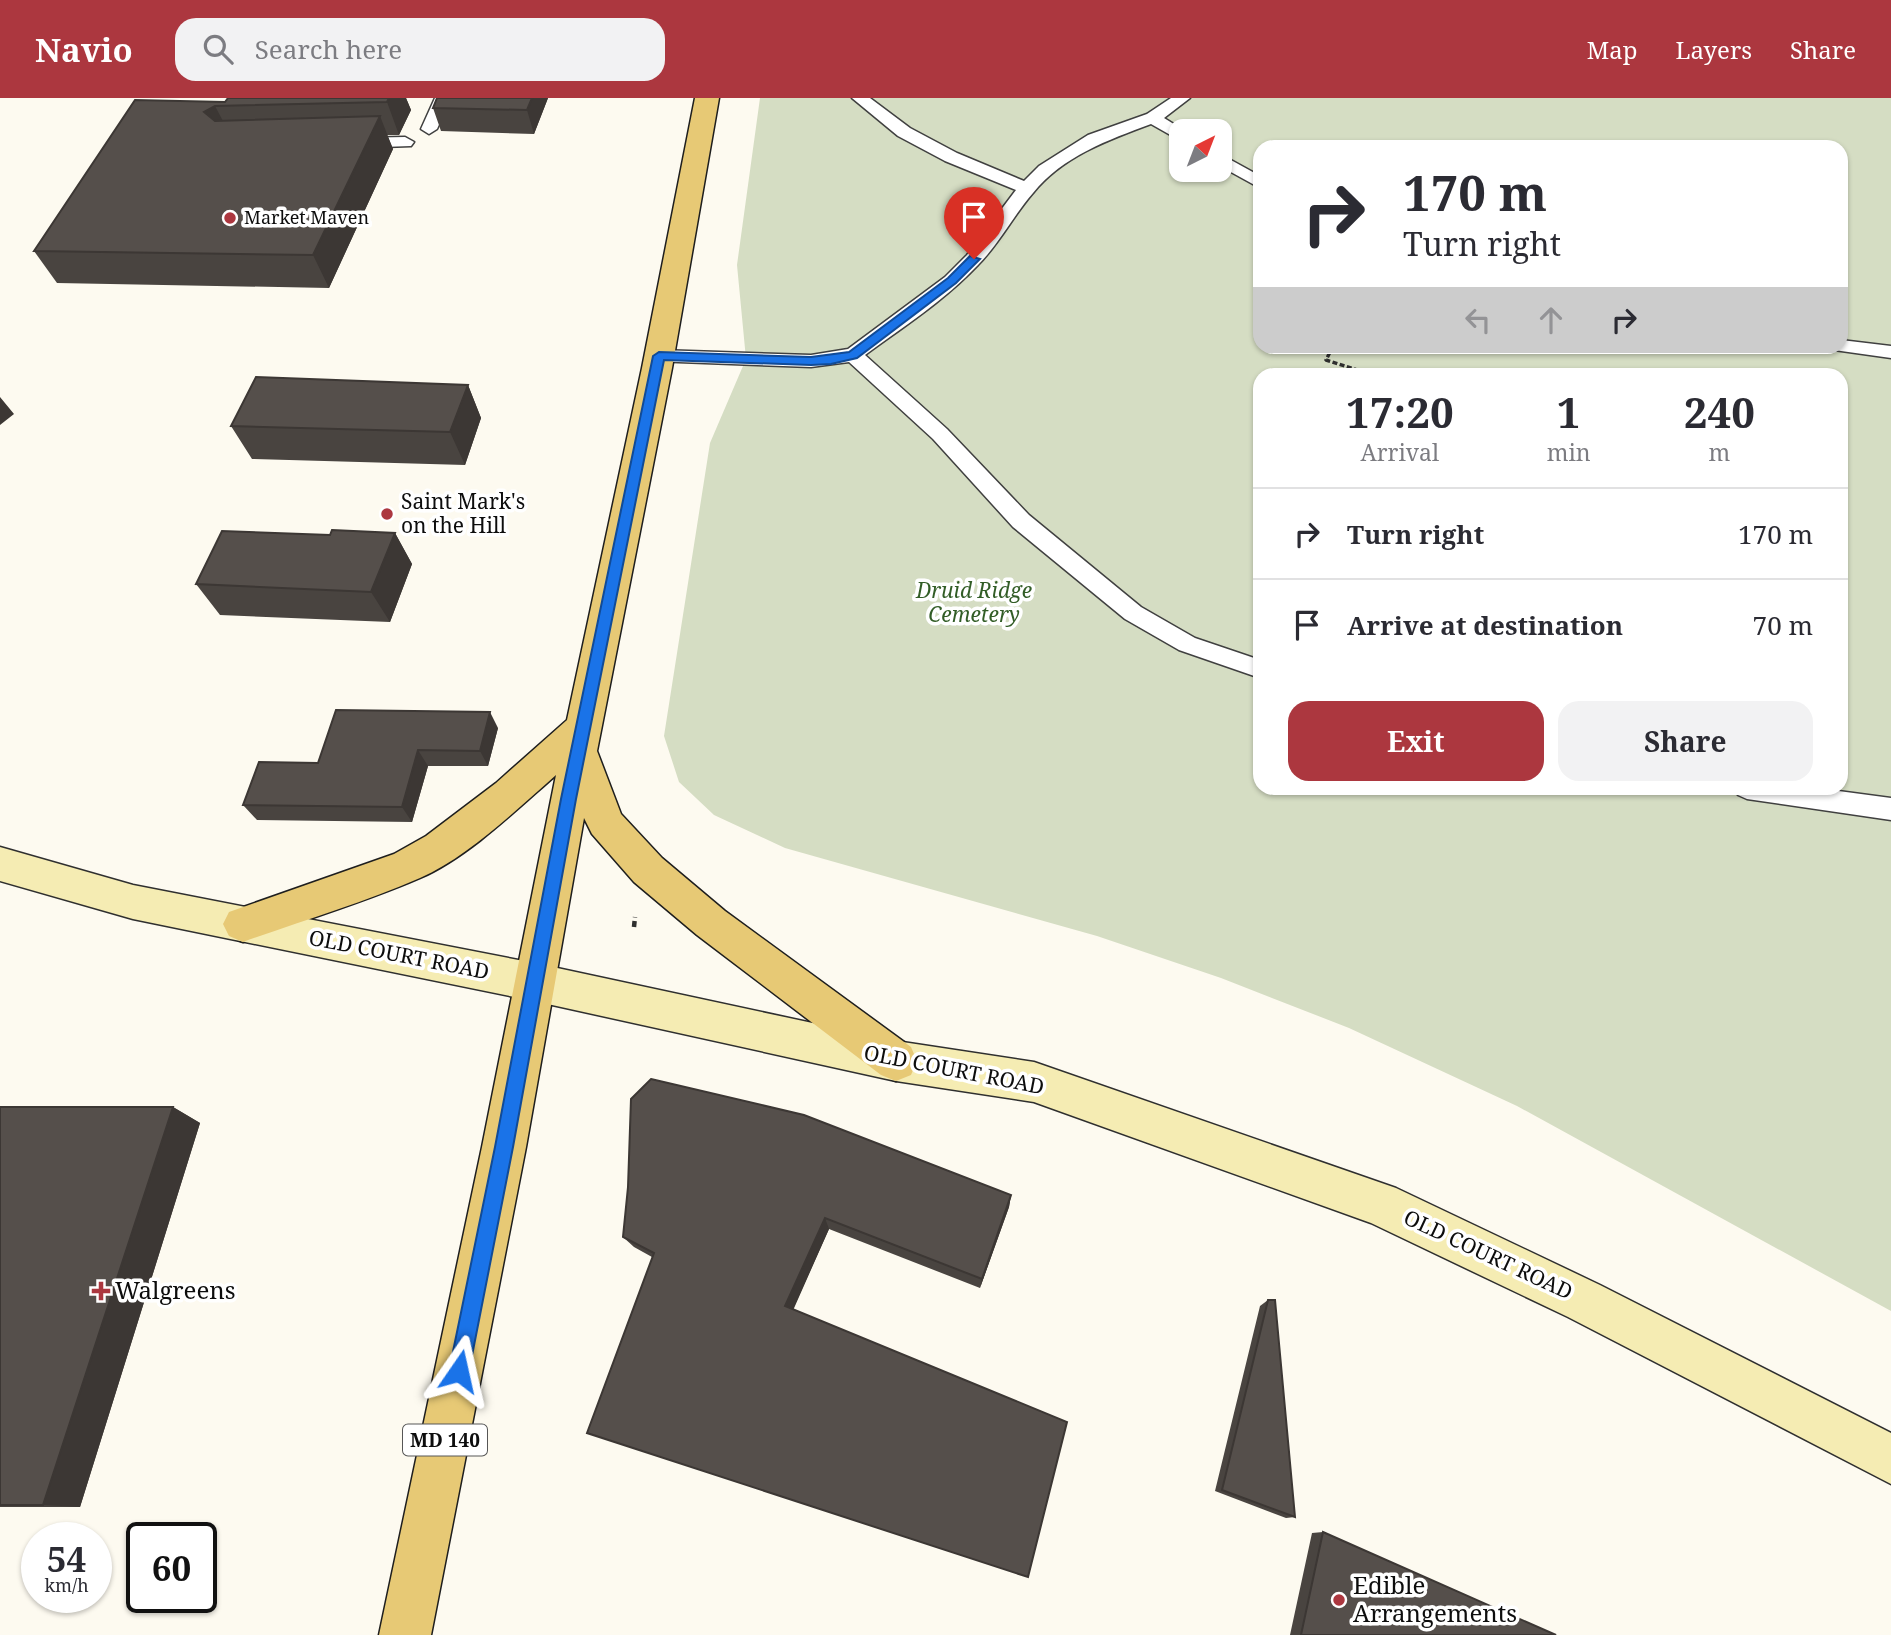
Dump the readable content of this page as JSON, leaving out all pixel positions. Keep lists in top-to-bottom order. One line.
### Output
{"streets":{"main road":["OLD COURT ROAD","MD 140"]},"crossings":[["OLD COURT ROAD","MD 140"]],"parks":["Druid Ridge Cemetery"],"places":{"other":["Market Maven","Saint Mark's on the Hill","Edible Arrangements"],"health":["Walgreens"]},"north":"top right","page":{"header":"Navio","search":"Search here","nav":["Map","Layers","Share"],"turn":["170 m","Turn right"],"eta":["17:20","Arrival","1","min","240","m"],"list":[{"name":"Turn right","value":"170 m"},{"name":"Arrive at destination","value":"70 m"}],"buttons":["Exit","Share"],"speed":"54 km/h","limit":"60"}}
